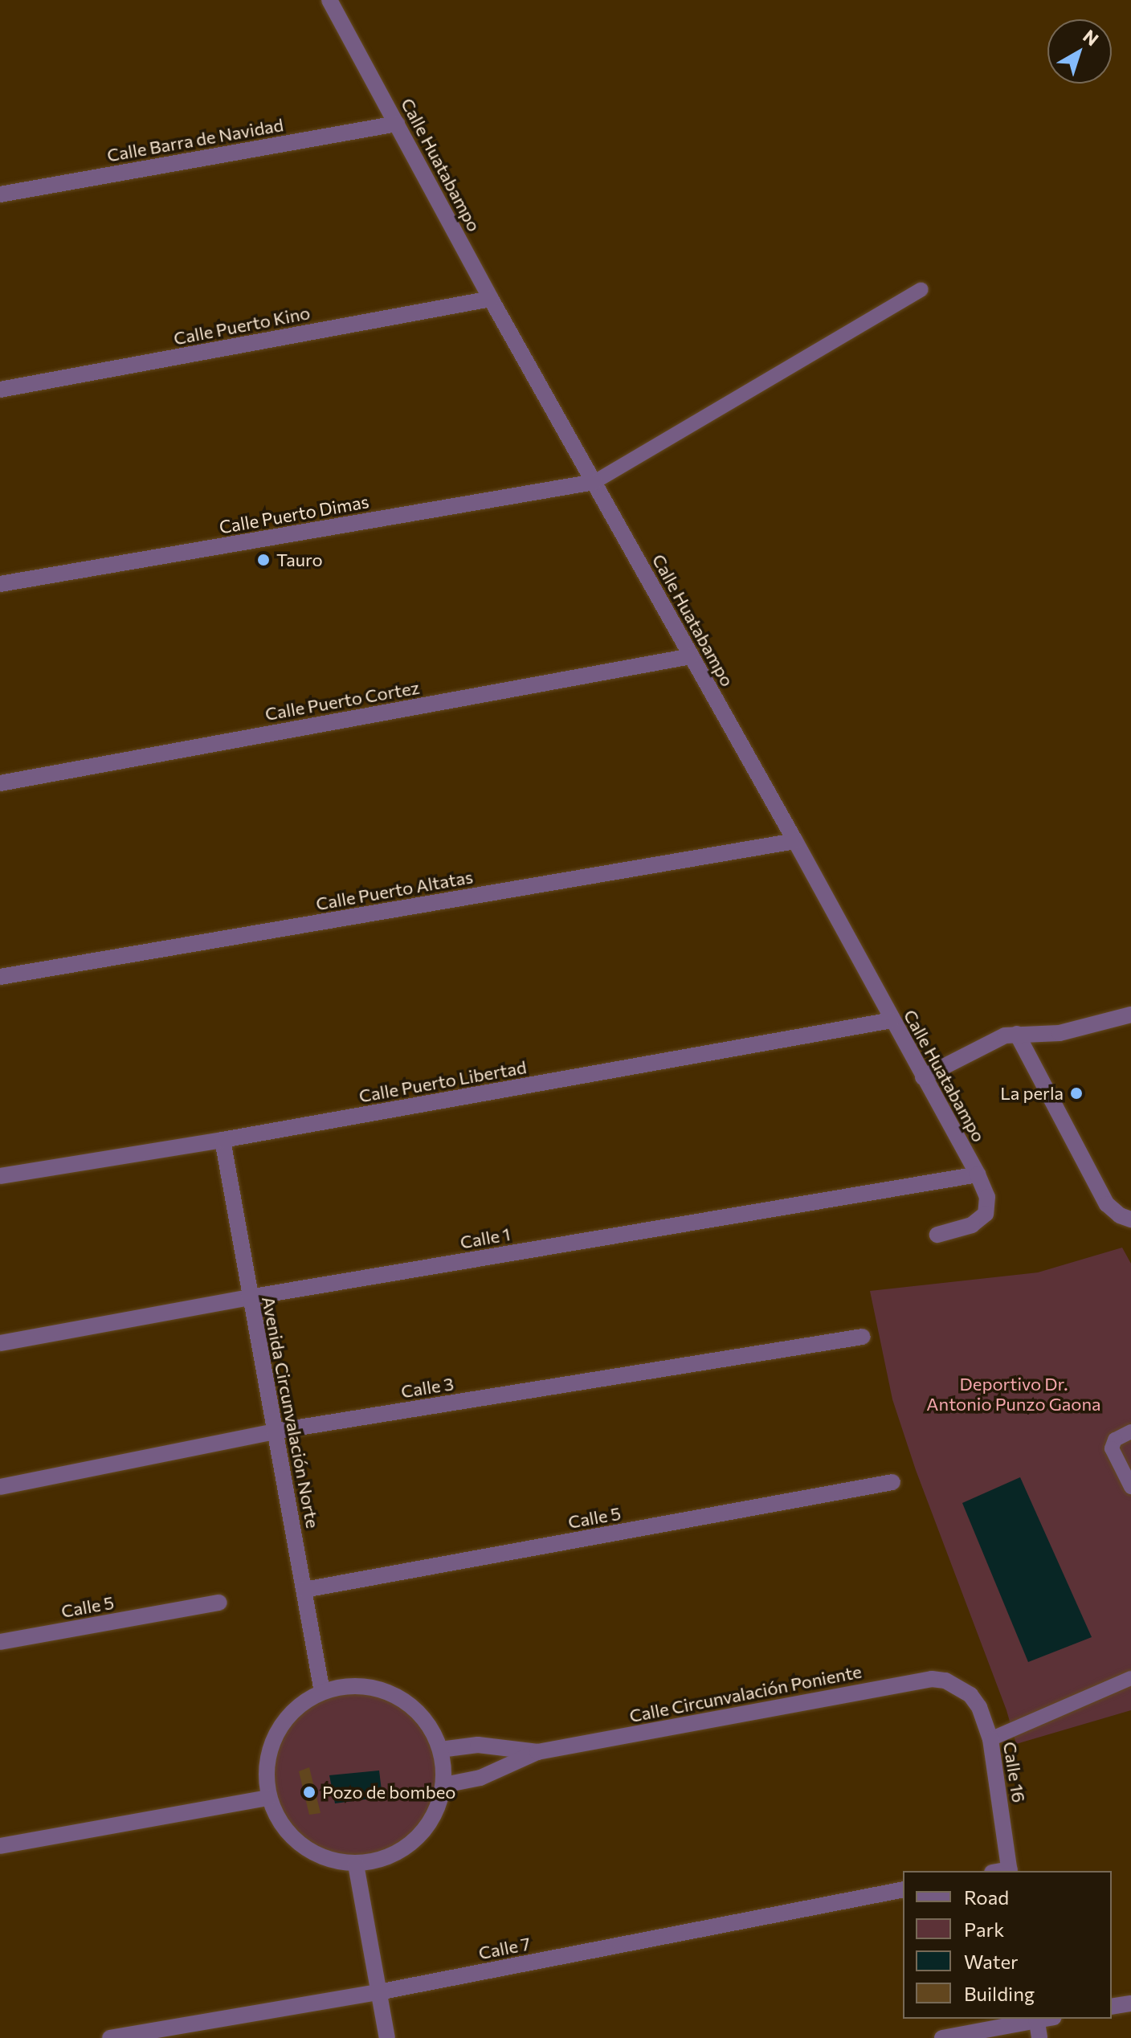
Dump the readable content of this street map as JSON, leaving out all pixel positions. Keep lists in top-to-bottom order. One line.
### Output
{"streets":{"street":["Calle Barra de Navidad","Calle Huatabampo","Calle Puerto Kino","Calle Puerto Dimas","Calle Puerto Cortez","Calle Puerto Altatas","Calle Puerto Libertad","Calle 1","Calle 3","Avenida Circunvalación Norte","Calle 5","Calle Circunvalación Poniente","Calle 16","Calle 7"]},"crossings":[["Calle Barra de Navidad","Calle Huatabampo"],["Calle Huatabampo","Calle Puerto Kino"],["Calle Huatabampo","Calle Puerto Dimas"],["Calle Huatabampo","Calle Puerto Cortez"],["Calle Huatabampo","Calle Puerto Altatas"],["Calle Huatabampo","Calle Puerto Libertad"],["Calle Huatabampo","Calle 1"],["Calle Puerto Libertad","Avenida Circunvalación Norte"],["Calle 1","Avenida Circunvalación Norte"],["Calle 3","Avenida Circunvalación Norte"],["Avenida Circunvalación Norte","Calle 5"],["Avenida Circunvalación Norte","Calle Circunvalación Poniente"],["Calle Circunvalación Poniente","Calle 16"]],"parks":["Deportivo Dr. Antonio Punzo Gaona"],"places":["Tauro","La perla","Pozo de bombeo"],"legend":["Road","Park","Water","Building"],"north":"top right"}
